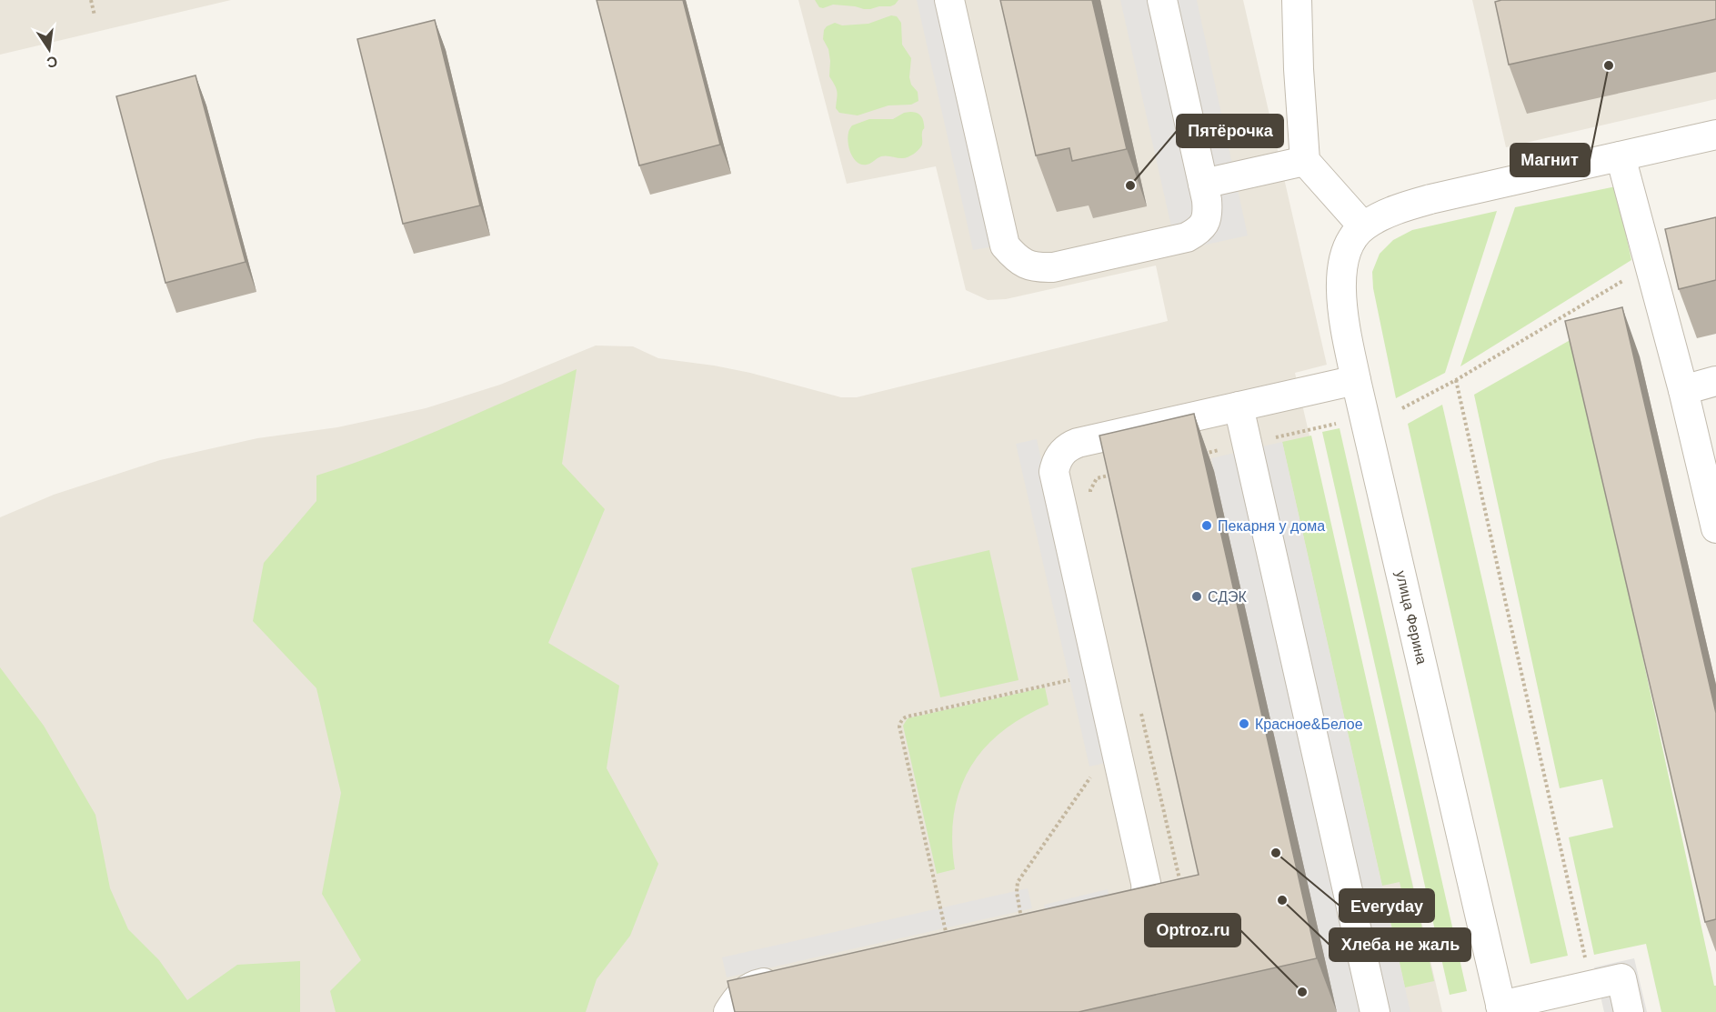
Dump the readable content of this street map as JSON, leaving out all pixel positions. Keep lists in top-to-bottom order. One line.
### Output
{"streets":{"street":["улица Ферина"]},"places":["Магнит","Пятёрочка","Пекарня у дома","СДЭК","Красное&Белое","Everyday","Хлеба не жаль","Optroz.ru"],"north":"bottom"}
